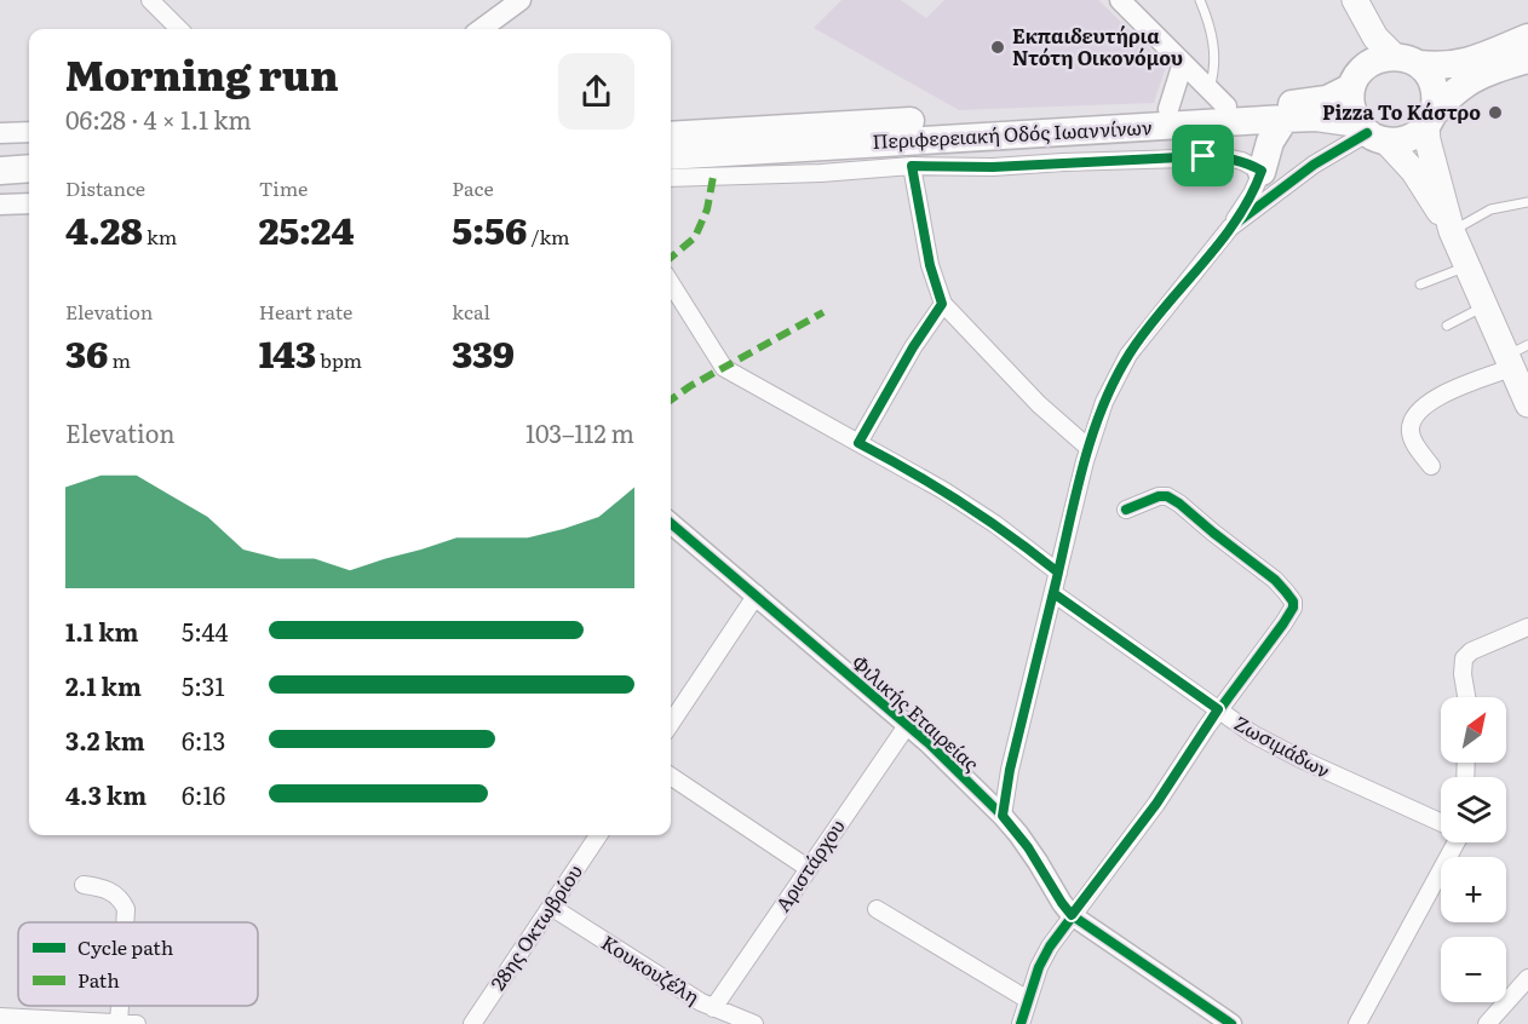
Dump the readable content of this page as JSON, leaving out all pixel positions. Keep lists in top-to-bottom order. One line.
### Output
{"streets":{"highway":["Περιφερειακή Οδός Ιωαννίνων"],"street":["Φιλικής Εταιρείας","Ζωσιμάδων","Αριστάρχου","28ης Οκτωβρίου","Κουκουζέλη"]},"crossings":[["Φιλικής Εταιρείας","Αριστάρχου"],["Αριστάρχου","Κουκουζέλη"],["28ης Οκτωβρίου","Κουκουζέλη"]],"places":["Εκπαιδευτήρια Ντότη Οικονόμου","Pizza Το Κάστρο"],"legend":["Cycle path","Path"],"north":"top right","page":{"heading":["Morning run","06:28 · 4 × 1.1 km"],"stats":[["Distance","4.28 km"],["Time","25:24"],["Pace","5:56 /km"],["Elevation","36 m"],["Heart rate","143 bpm"],["kcal","339"]],"chart":["Elevation","103–112 m"],"list":[{"name":"1.1 km","note":"5:44"},{"name":"2.1 km","note":"5:31"},{"name":"3.2 km","note":"6:13"},{"name":"4.3 km","note":"6:16"}],"map_buttons":["+","−"]}}
